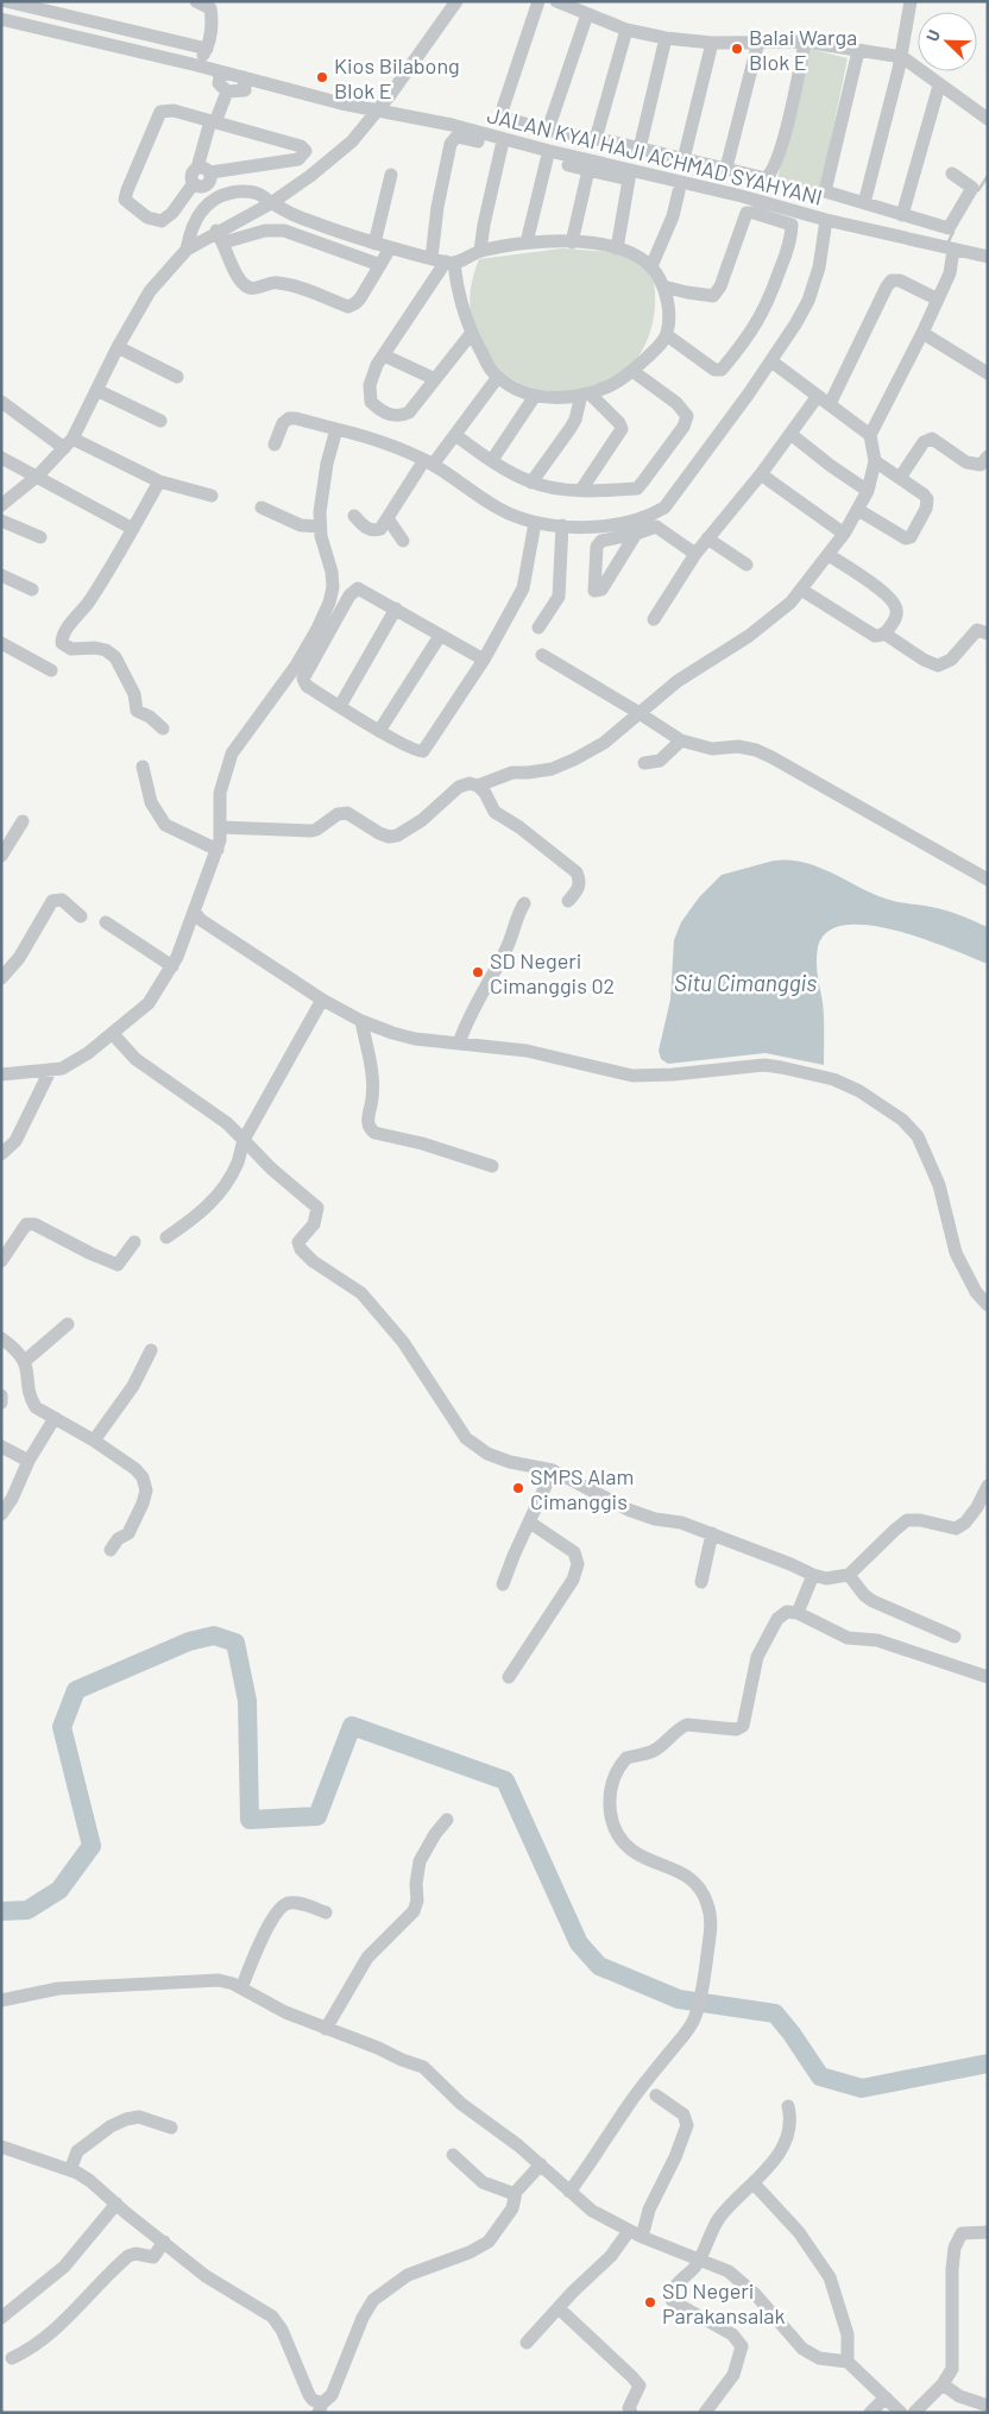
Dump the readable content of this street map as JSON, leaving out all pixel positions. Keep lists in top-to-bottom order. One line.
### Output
{"streets":{"street":["JALAN KYAI HAJI ACHMAD SYAHYANI"]},"water":["Situ Cimanggis"],"places":["Balai Warga Blok E","Kios Bilabong Blok E","SD Negeri Cimanggis 02","SMPS Alam Cimanggis","SD Negeri Parakansalak"],"north":"top left"}
